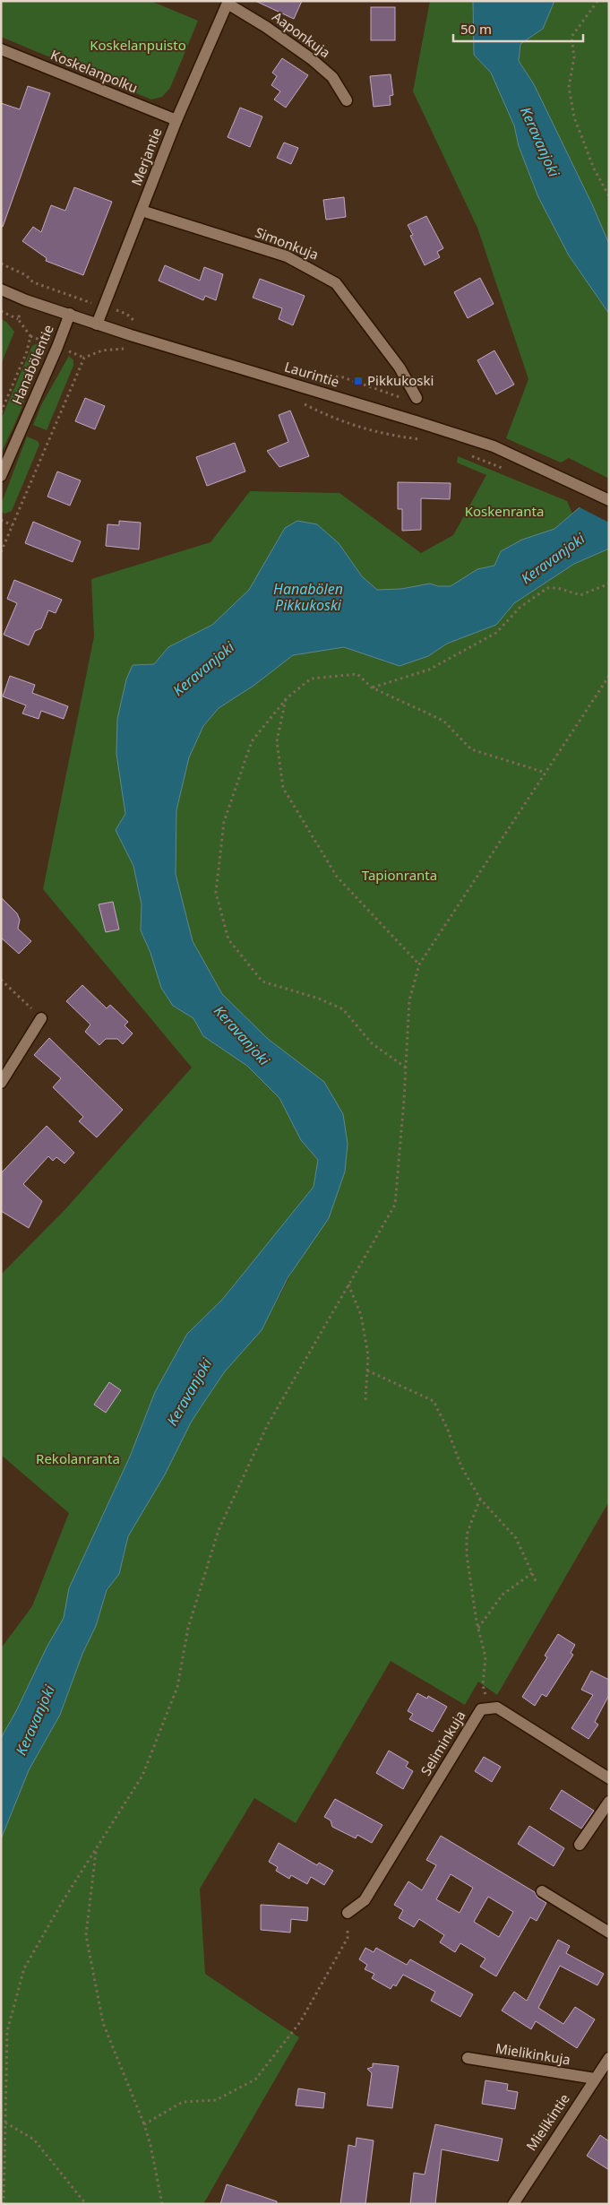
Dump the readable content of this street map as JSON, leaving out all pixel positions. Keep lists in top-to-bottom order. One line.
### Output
{"streets":{"street":["Aaponkuja","Koskelanpolku","Merjantie","Simonkuja","Hanabölentie","Laurintie","Seliminkuja","Mielikinkuja","Mielikintie"]},"crossings":[["Aaponkuja","Merjantie"],["Koskelanpolku","Merjantie"],["Merjantie","Simonkuja"],["Merjantie","Laurintie"],["Hanabölentie","Laurintie"],["Mielikinkuja","Mielikintie"]],"water":["Keravanjoki","Hanabölen Pikkukoski"],"parks":["Koskelanpuisto","Koskenranta","Tapionranta","Rekolanranta"],"places":{"transit":["Pikkukoski"]},"scale_bar":"50 m"}
